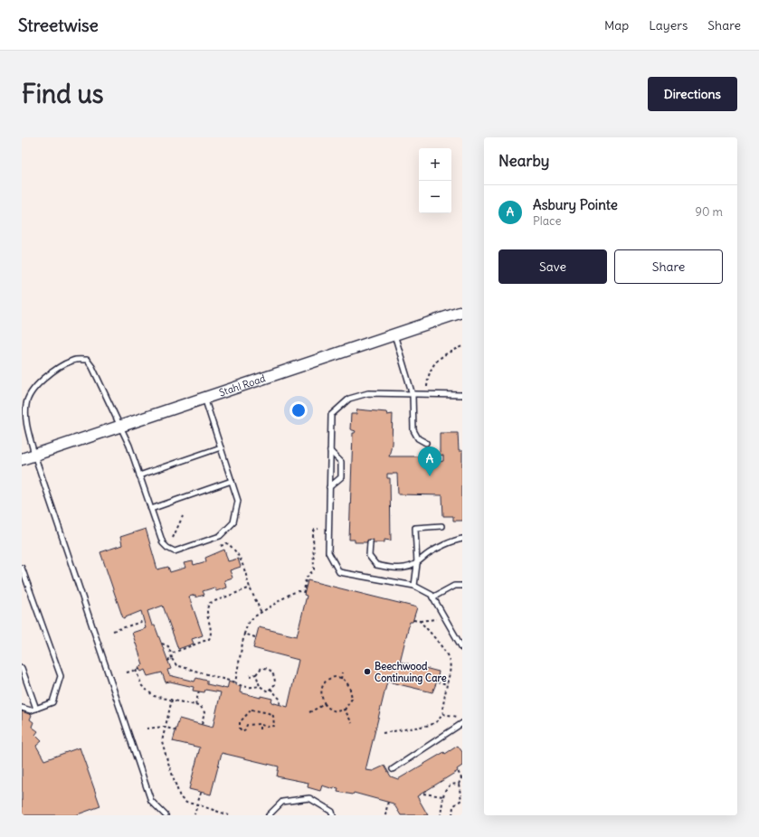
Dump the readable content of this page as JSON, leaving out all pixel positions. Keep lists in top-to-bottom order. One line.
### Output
{"streets":{"street":["Stahl Road"]},"places":["Beechwood Continuing Care"],"page":{"header":"Streetwise","nav":["Map","Layers","Share"],"buttons":["Directions",["Save","Share"]],"title":"Find us","heading":"Nearby","map_buttons":["+","−"],"list":[{"mark":"A","name":"Asbury Pointe","note":"Place","value":"90 m"}],"pins":"A"}}
